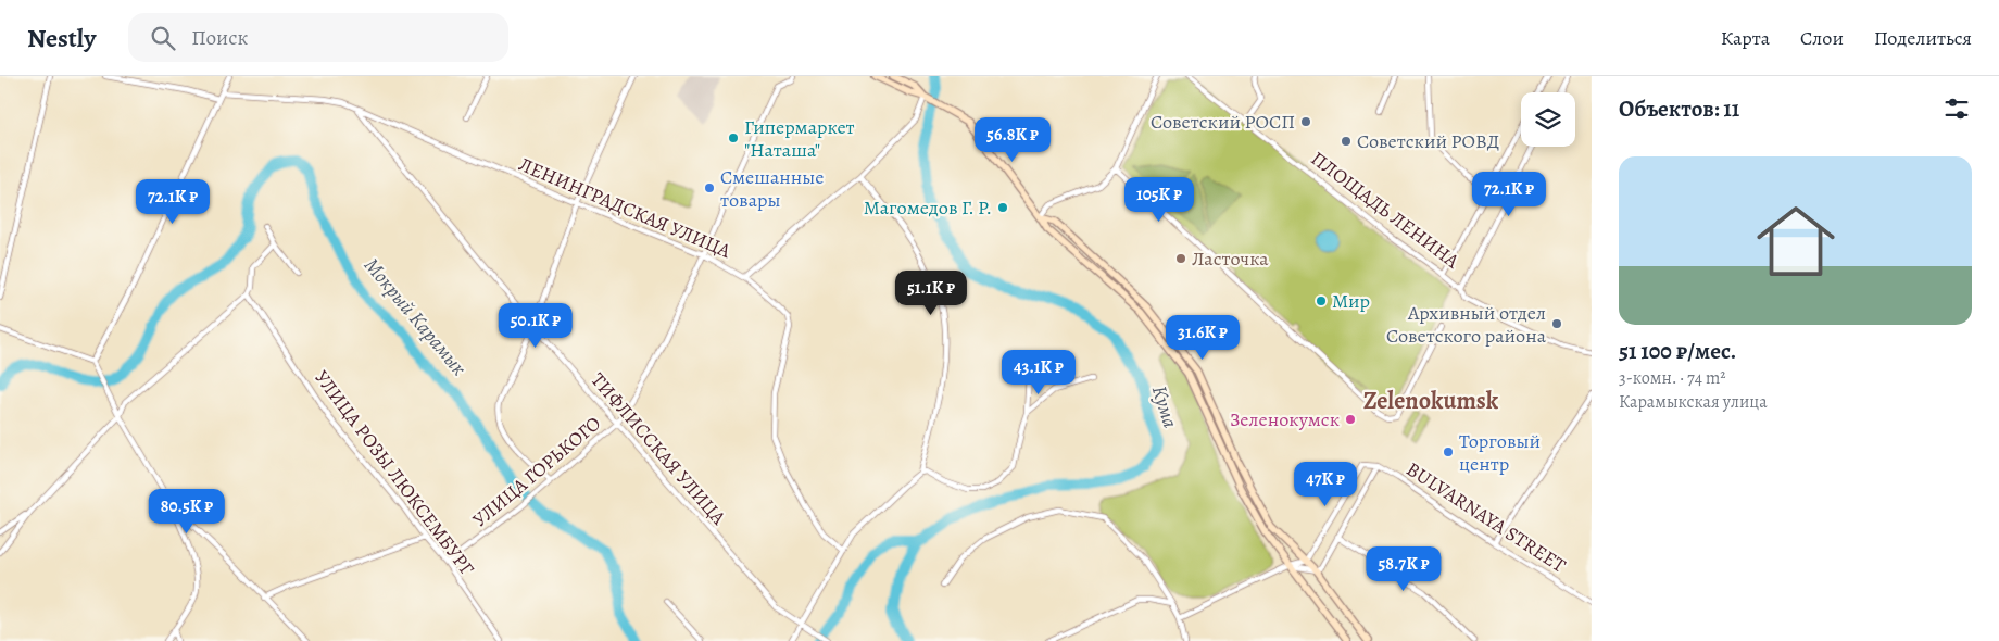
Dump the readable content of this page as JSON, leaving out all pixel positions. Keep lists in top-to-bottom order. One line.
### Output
{"streets":{"street":["ЛЕНИНГРАДСКАЯ УЛИЦА","ПЛОЩАДЬ ЛЕНИНА","ТИФЛИССКАЯ УЛИЦА","УЛИЦА ГОРЬКОГО","УЛИЦА РОЗЫ ЛЮКСЕМБУРГ","BULVARNAYA STREET"]},"crossings":[["ЛЕНИНГРАДСКАЯ УЛИЦА","ТИФЛИССКАЯ УЛИЦА"],["ЛЕНИНГРАДСКАЯ УЛИЦА","УЛИЦА ГОРЬКОГО"],["ТИФЛИССКАЯ УЛИЦА","УЛИЦА ГОРЬКОГО"],["УЛИЦА ГОРЬКОГО","УЛИЦА РОЗЫ ЛЮКСЕМБУРГ"]],"districts":["Zelenokumsk"],"water":["Мокрый Карамык","Кума"],"places":["Советский РОСП","Гипермаркет \"Наташа\"","Советский РОВД","Смешанные товары","Магомедов Г. Р.","Ласточка","Мир","Архивный отдел Советского района","Зеленокумск","Торговый центр"],"page":{"header":"Nestly","search":"Поиск","nav":["Карта","Слои","Поделиться"],"heading":"Объектов: 11","price":["56.8K ₽","72.1K ₽","105K ₽","72.1K ₽","51.1K ₽","50.1K ₽","31.6K ₽","43.1K ₽","47K ₽","80.5K ₽","58.7K ₽"],"list":[{"name":"51 100 ₽/мес.","note":"3-комн. · 74 m² · Карамыкская улица"}]}}
